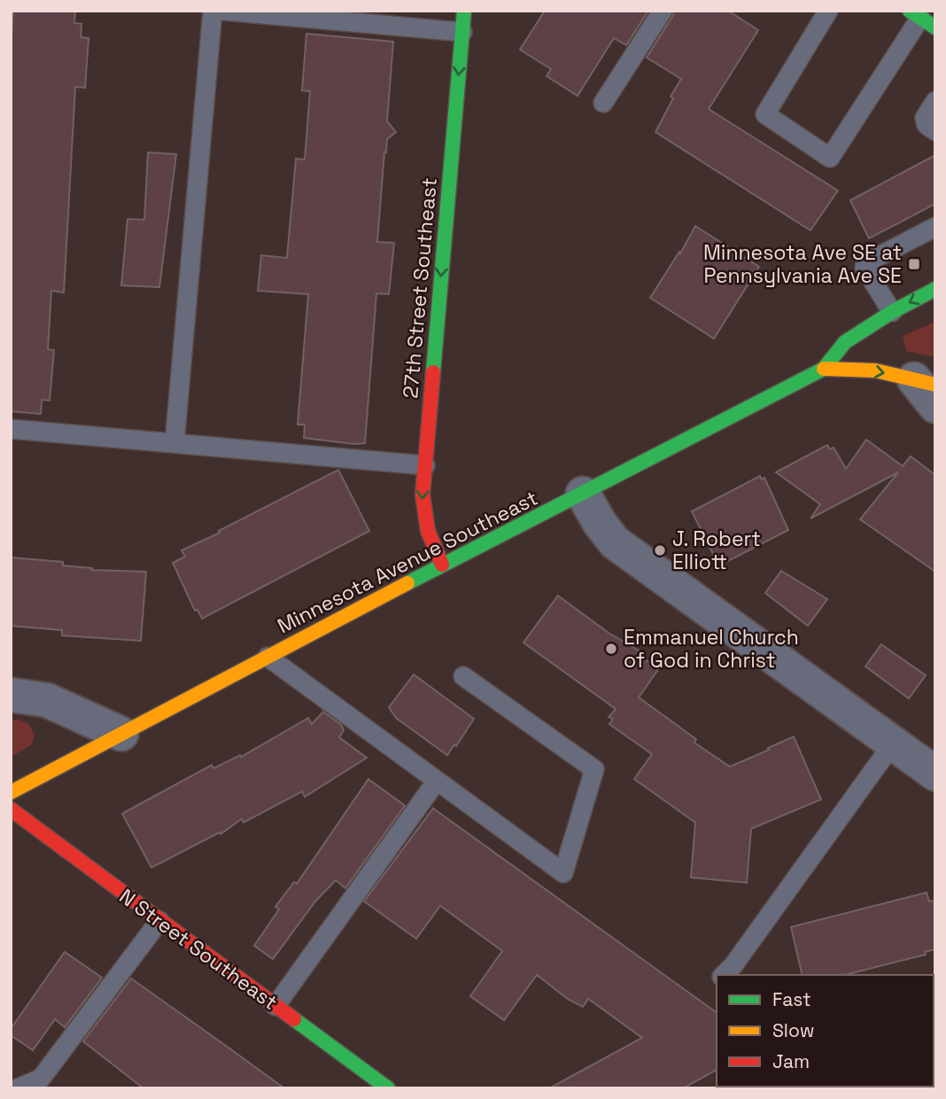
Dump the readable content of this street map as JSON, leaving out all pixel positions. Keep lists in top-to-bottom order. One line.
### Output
{"streets":{"main road":["27th Street Southeast","Minnesota Avenue Southeast","N Street Southeast"]},"crossings":[["27th Street Southeast","Minnesota Avenue Southeast"]],"one_way":["27th Street Southeast"],"places":{"transit":["Minnesota Ave SE at Pennsylvania Ave SE"],"other":["J. Robert Elliott","Emmanuel Church of God in Christ"]},"legend":["Fast","Slow","Jam"]}
